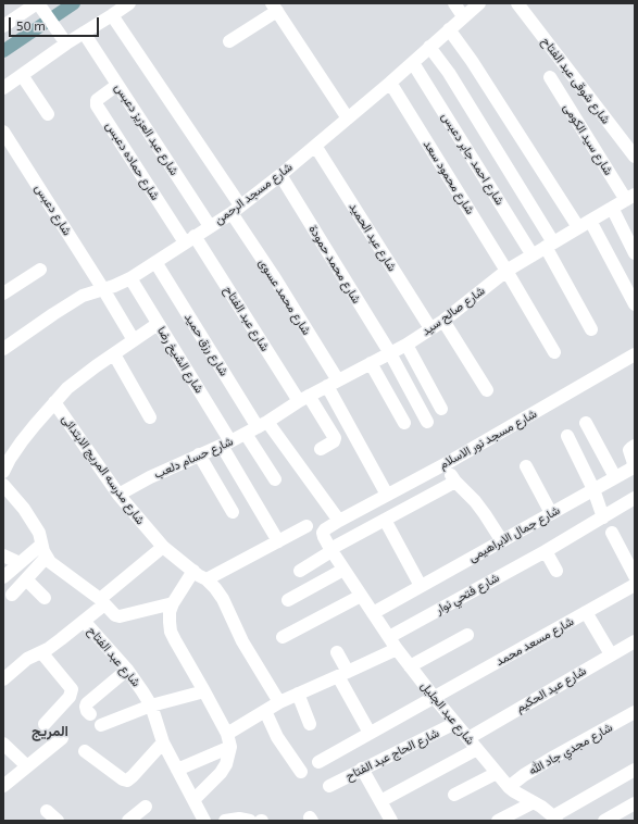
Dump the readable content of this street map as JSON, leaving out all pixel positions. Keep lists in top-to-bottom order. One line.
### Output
{"streets":{"street":["شارع شوقى عبد الفتاح","شارع عبد العزيز دعبس","شارع سيد الكومى","شارع احمد جابر دعبس","شارع حماده دعبس","شارع محمود سعد","شارع مسجد الرحمن","شارع دعبس","شارع عبد الحميد","شارع محمد حمودة","شارع محمد عسوى","شارع صالح سيد","شارع عبد الفتاح","شارع رزق حميد","شارع الشيخ رضا","شارع مسجد نور الاسلام","شارع حسام دلعب","شارع مدرسه المريج الابتدائى","شارع جمال الابراهيمى","شارع فتحي نوار","شارع مسعد محمد","شارع عبد الحكيم","شارع عبد الجليل","شارع مجدي جاد الله","شارع الحاج عبد الفتاح"]},"crossings":[["شارع عبد العزيز دعبس","شارع حماده دعبس"],["شارع عبد العزيز دعبس","شارع مسجد الرحمن"],["شارع سيد الكومى","شارع صالح سيد"],["شارع احمد جابر دعبس","شارع مسجد الرحمن"],["شارع احمد جابر دعبس","شارع صالح سيد"],["شارع حماده دعبس","شارع مسجد الرحمن"],["شارع حماده دعبس","شارع عبد الفتاح"],["شارع محمود سعد","شارع مسجد الرحمن"],["شارع محمود سعد","شارع صالح سيد"],["شارع مسجد الرحمن","شارع دعبس"],["شارع مسجد الرحمن","شارع عبد الحميد"],["شارع مسجد الرحمن","شارع محمد حمودة"],["شارع مسجد الرحمن","شارع محمد عسوى"],["شارع مسجد الرحمن","شارع عبد الفتاح"],["شارع مسجد الرحمن","شارع رزق حميد"],["شارع مسجد الرحمن","شارع الشيخ رضا"],["شارع عبد الحميد","شارع صالح سيد"],["شارع محمد حمودة","شارع صالح سيد"],["شارع محمد عسوى","شارع صالح سيد"],["شارع محمد عسوى","شارع مسجد نور الاسلام"],["شارع صالح سيد","شارع عبد الفتاح"],["شارع صالح سيد","شارع رزق حميد"],["شارع صالح سيد","شارع حسام دلعب"],["شارع رزق حميد","شارع مسجد نور الاسلام"],["شارع رزق حميد","شارع حسام دلعب"],["شارع الشيخ رضا","شارع حسام دلعب"],["شارع مسجد نور الاسلام","شارع عبد الجليل"],["شارع حسام دلعب","شارع مدرسه المريج الابتدائى"],["شارع جمال الابراهيمى","شارع عبد الجليل"],["شارع فتحي نوار","شارع عبد الجليل"],["شارع مسعد محمد","شارع عبد الجليل"],["شارع عبد الحكيم","شارع عبد الجليل"],["شارع عبد الجليل","شارع مجدي جاد الله"],["شارع عبد الجليل","شارع الحاج عبد الفتاح"]],"districts":["المريج"],"scale_bar":"50 m"}
